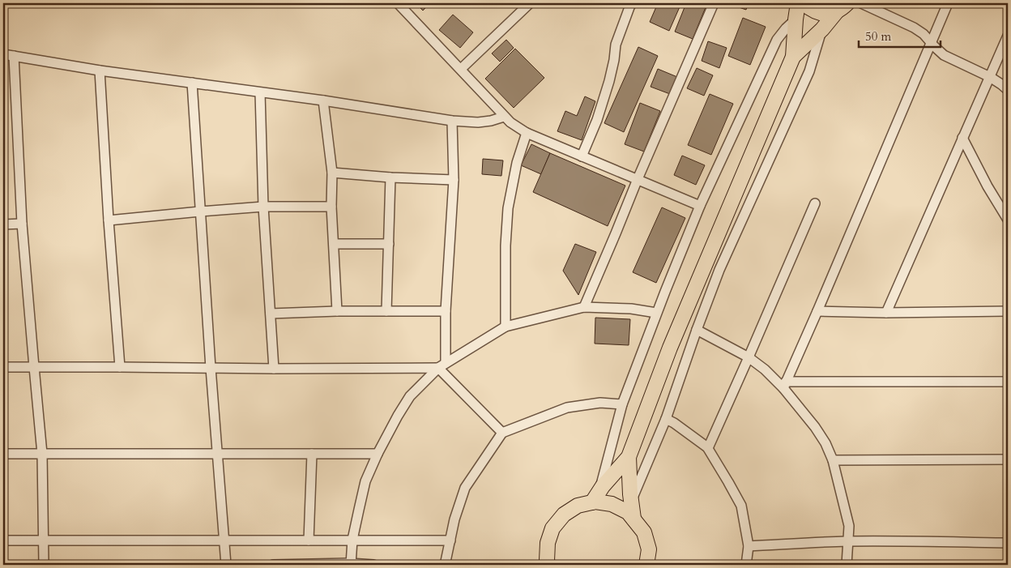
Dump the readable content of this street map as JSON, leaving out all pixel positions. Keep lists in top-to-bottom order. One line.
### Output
{"scale_bar":"50 m"}
